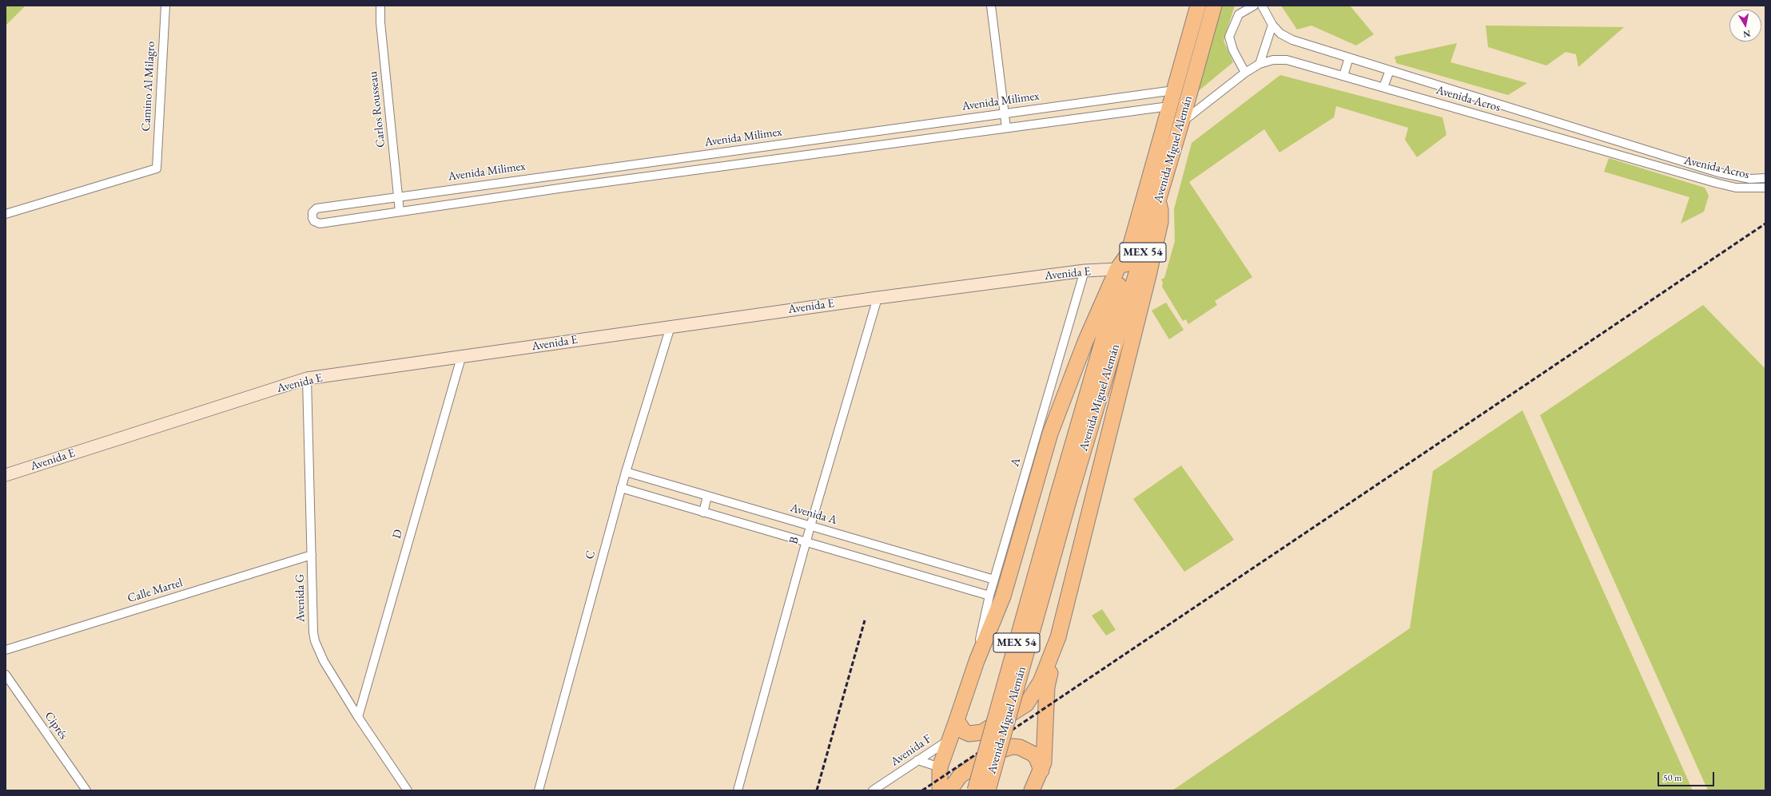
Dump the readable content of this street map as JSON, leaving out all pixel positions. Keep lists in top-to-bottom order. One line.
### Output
{"streets":{"highway":["Avenida Miguel Alemán","MEX 54"],"main road":["Avenida E"],"street":["Camino Al Milagro","Avenida Acros","Avenida Milimex","Carlos Rousseau","A","Avenida A","D","B","C","Calle Martel","Avenida G","Ciprés","Avenida F"]},"crossings":[["Avenida Acros","Avenida Miguel Alemán"],["Avenida Milimex","Carlos Rousseau"],["Avenida Milimex","Avenida Miguel Alemán"],["Avenida E","A"],["Avenida E","D"],["Avenida E","B"],["Avenida E","C"],["Avenida E","Avenida G"],["A","Avenida A"],["Avenida A","B"],["Avenida A","C"],["D","Avenida G"],["Calle Martel","Avenida G"]],"scale_bar":"50 m","north":"bottom"}
